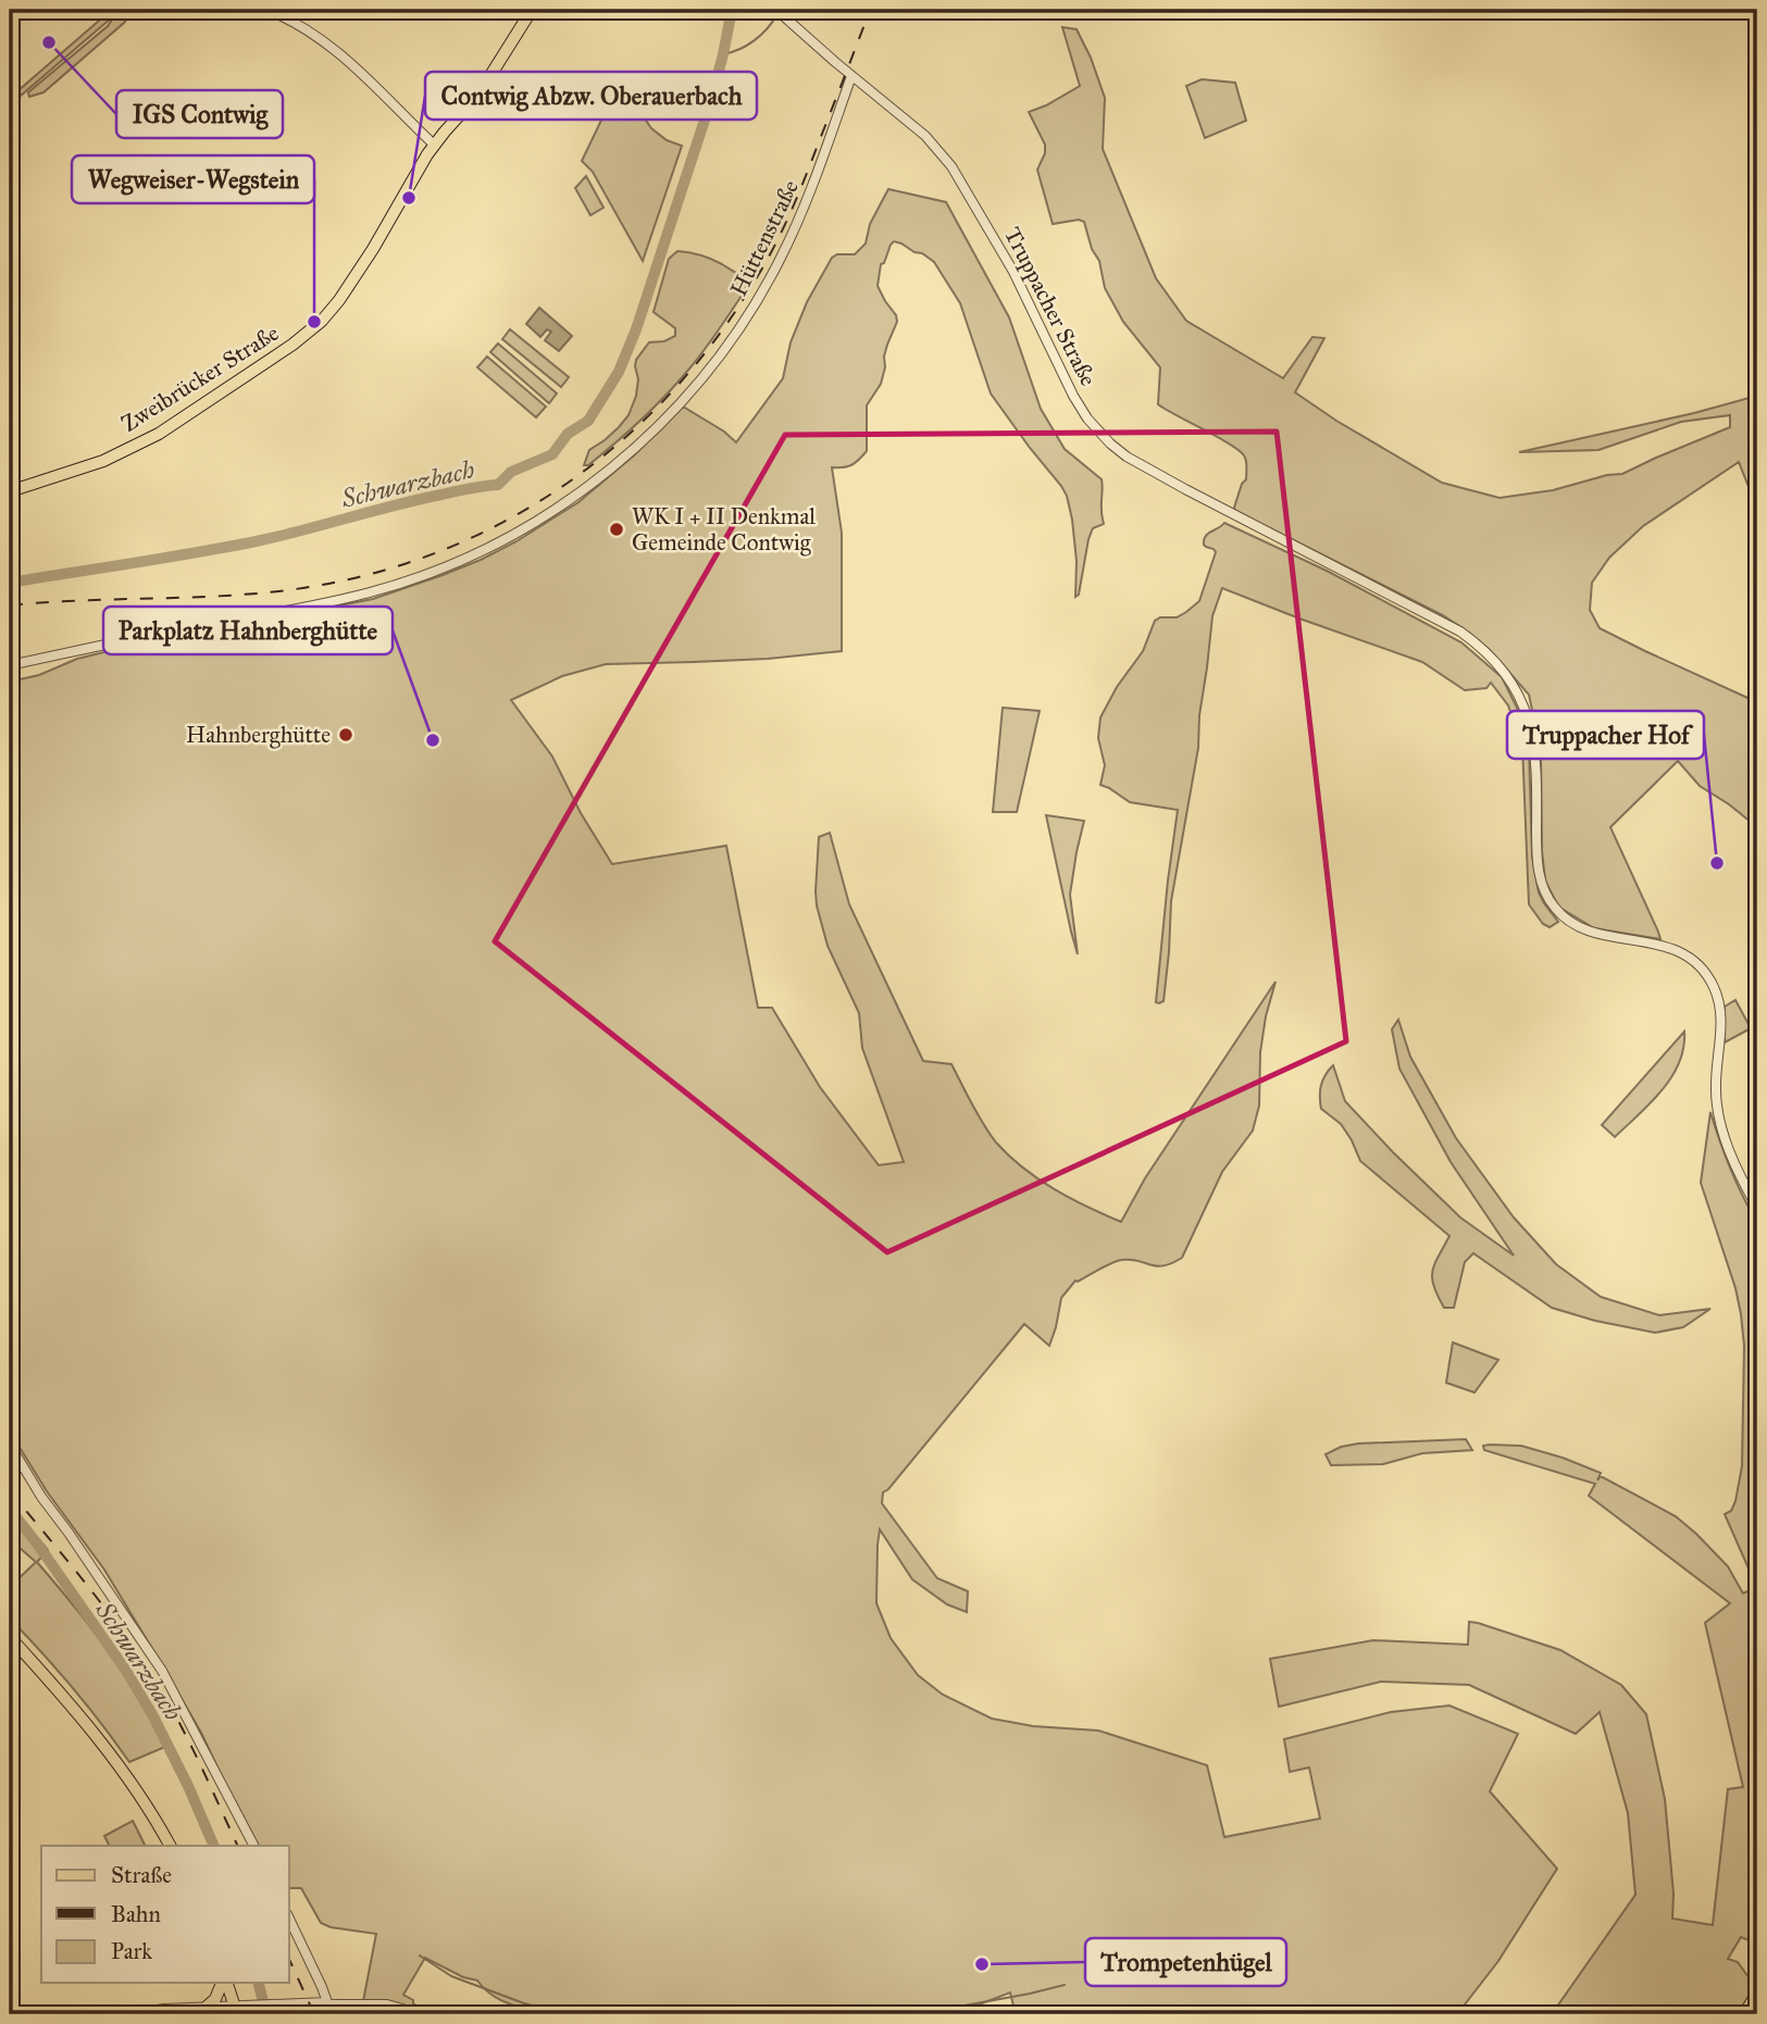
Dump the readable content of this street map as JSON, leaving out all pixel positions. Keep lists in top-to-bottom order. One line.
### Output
{"streets":{"main road":["Zweibrücker Straße"],"street":["Hüttenstraße","Truppacher Straße"]},"crossings":[["Hüttenstraße","Truppacher Straße"]],"water":["Schwarzbach"],"places":["IGS Contwig","Contwig Abzw. Oberauerbach","Wegweiser-Wegstein","WK I + II Denkmal Gemeinde Contwig","Hahnberghütte","Parkplatz Hahnberghütte","Truppacher Hof","Trompetenhügel"],"legend":["Straße","Bahn","Park"]}
